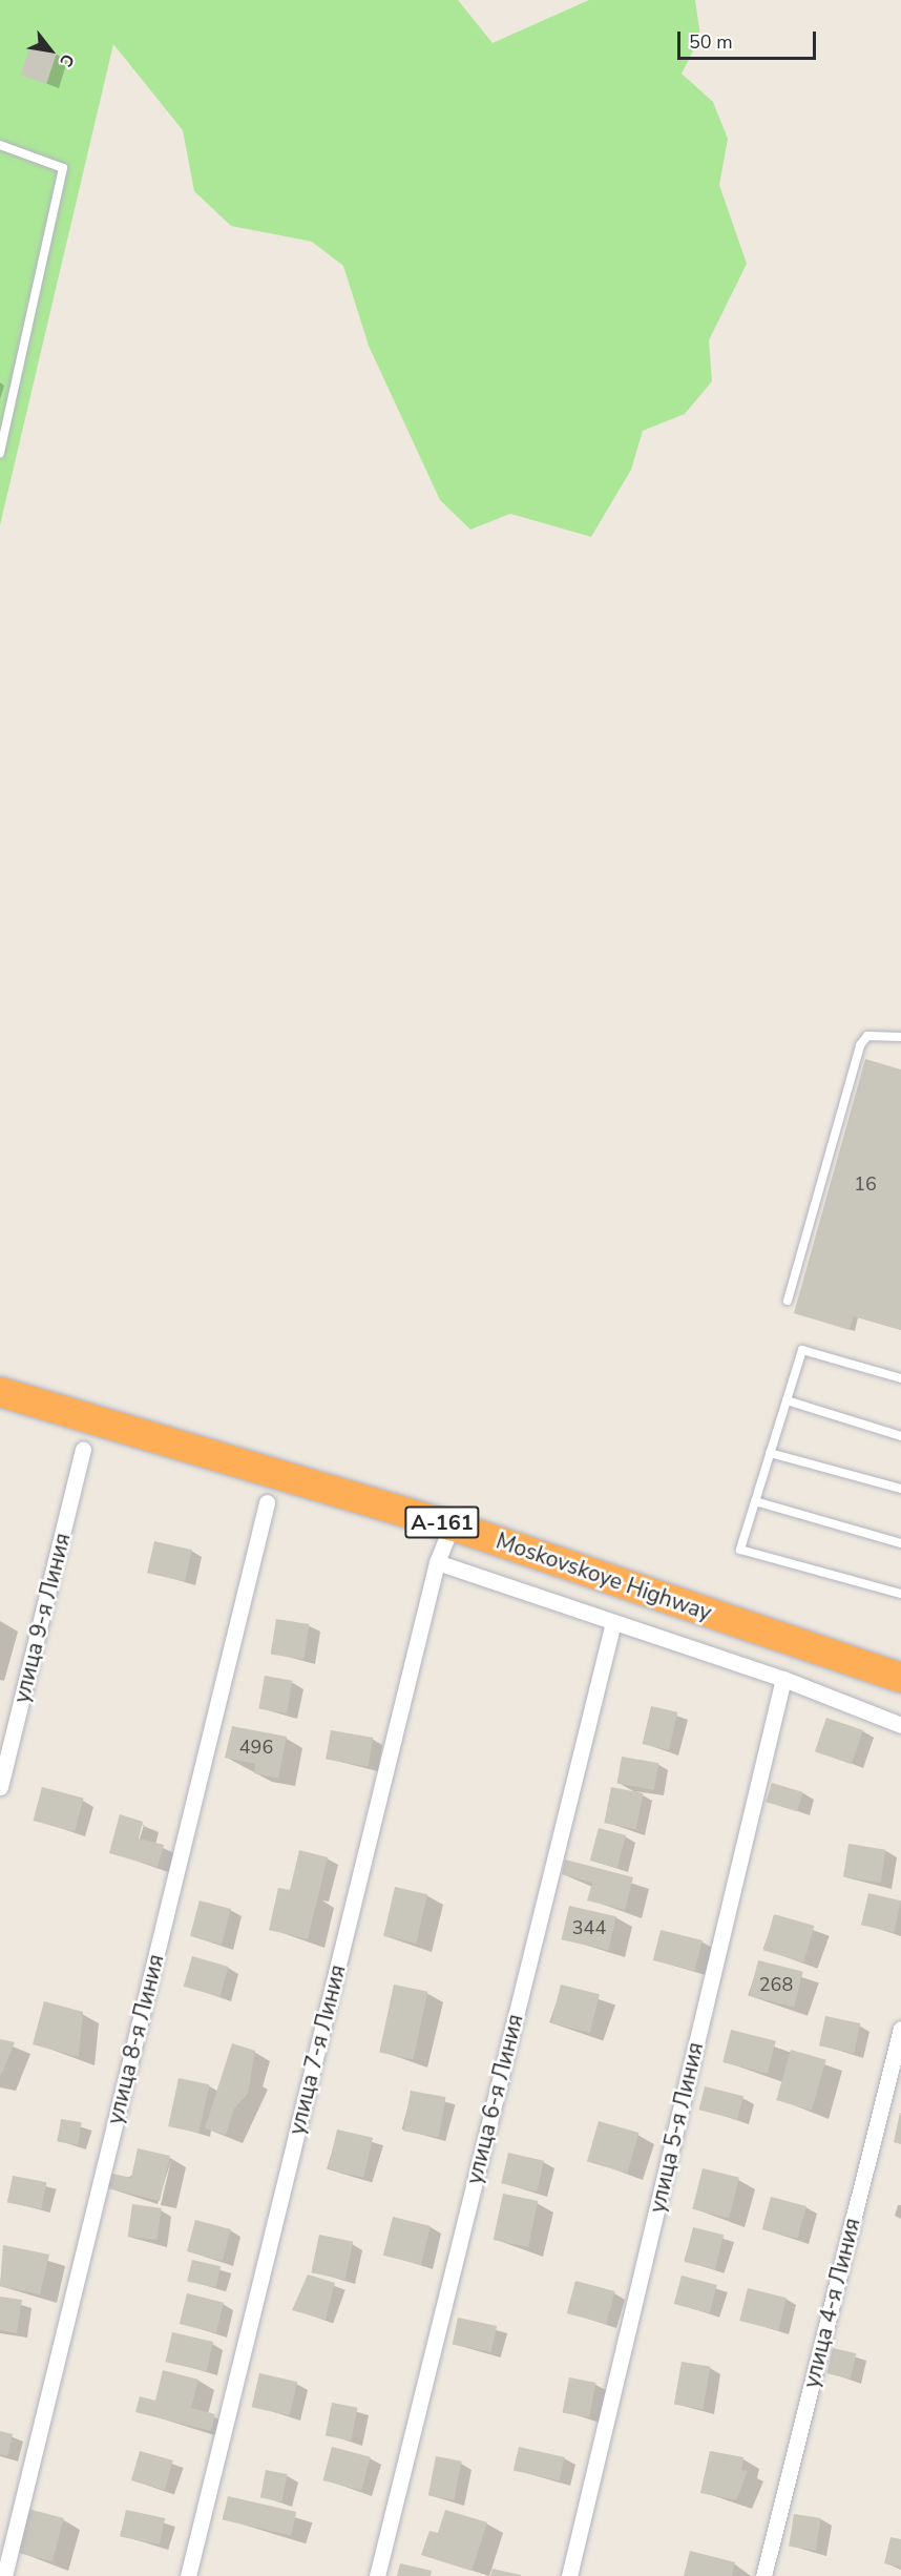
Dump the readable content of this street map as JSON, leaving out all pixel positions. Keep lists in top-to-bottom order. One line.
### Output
{"streets":{"highway":["А-161","Moskovskoye Highway"],"street":["улица 9-я Линия","улица 8-я Линия","улица 7-я Линия","улица 6-я Линия","улица 5-я Линия","улица 4-я Линия"]},"crossings":[["Moskovskoye Highway","улица 7-я Линия"]],"house_numbers":["16","496","344","268"],"scale_bar":"50 m","north":"bottom right"}
